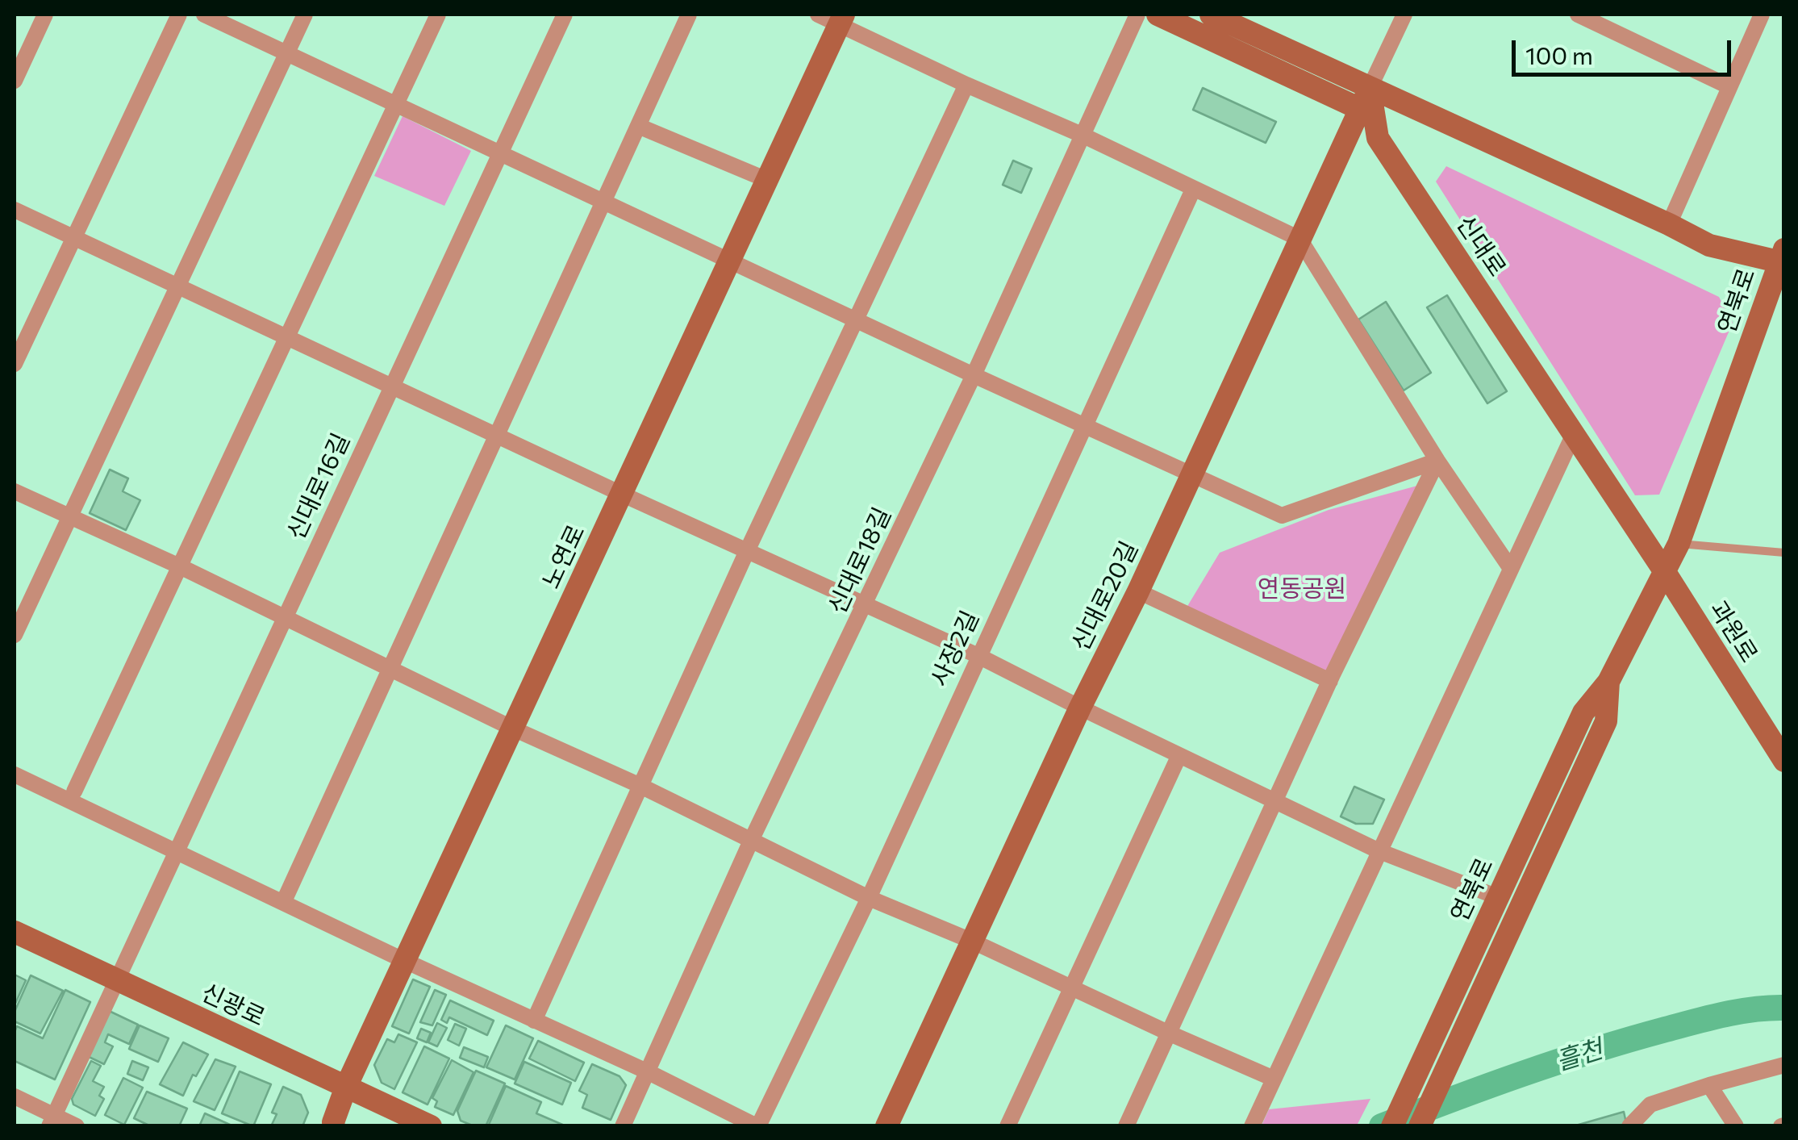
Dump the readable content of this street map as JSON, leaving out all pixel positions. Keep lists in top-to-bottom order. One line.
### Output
{"streets":{"main road":["신대로","연북로","노연로","신대로20길","과원로","신광로"],"street":["신대로16길","신대로18길","사장2길"]},"crossings":[["신대로","연북로"],["신대로","신대로20길"],["신대로","과원로"],["연북로","과원로"],["신대로16길","신광로"],["노연로","신광로"]],"water":["흘천"],"parks":["연동공원"],"scale_bar":"100 m"}
